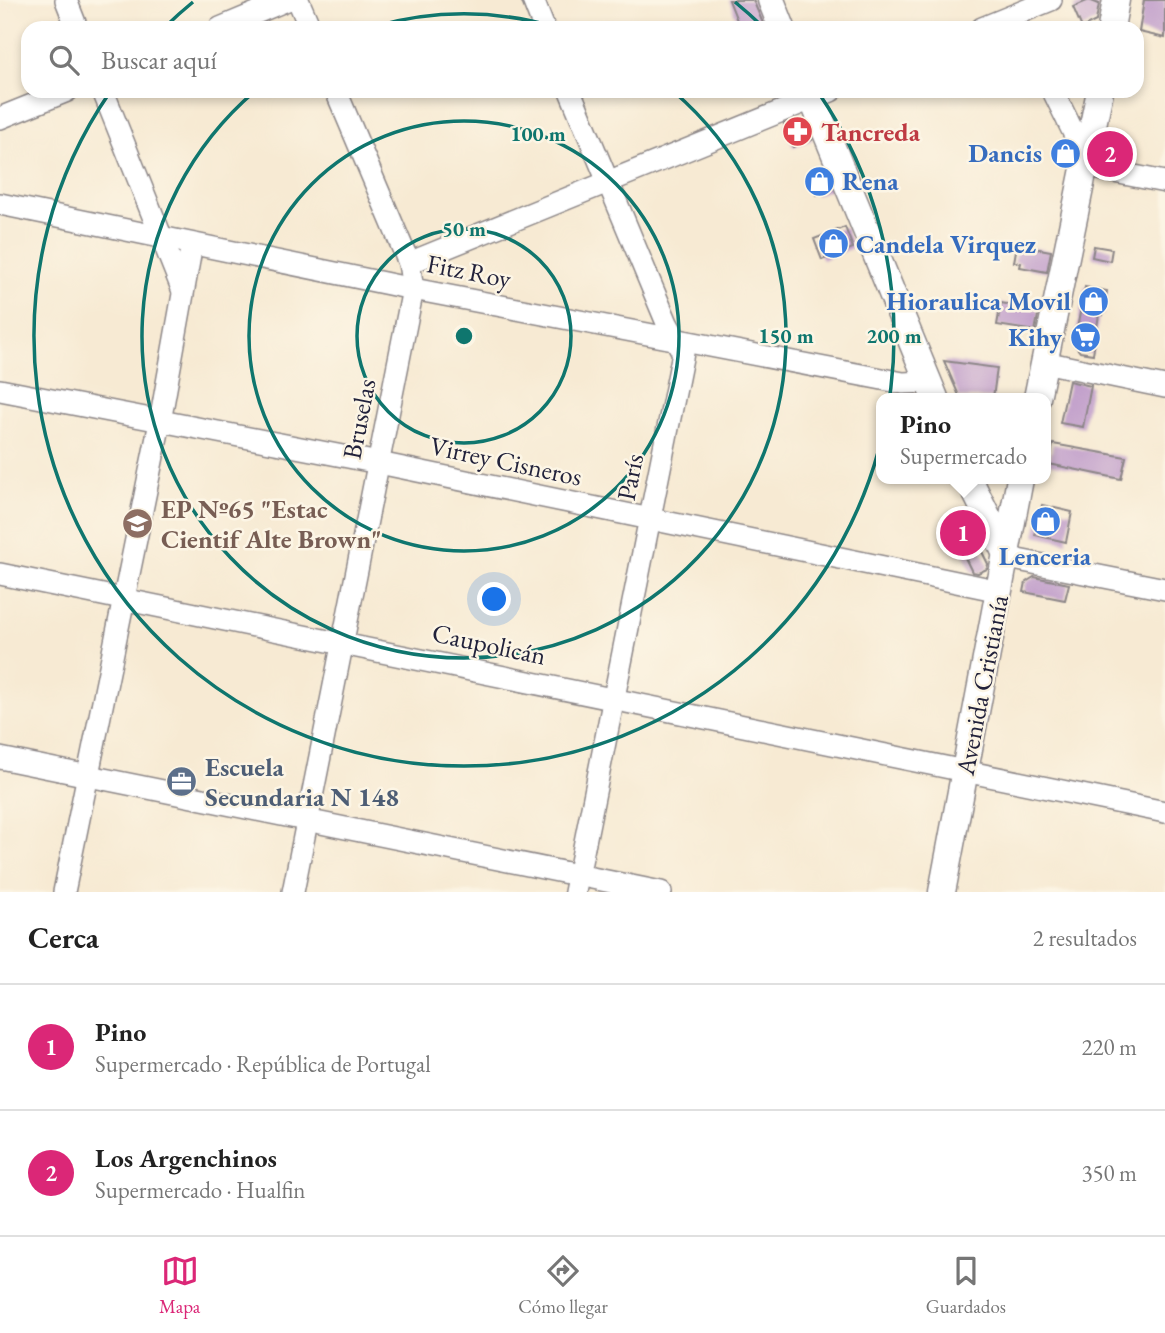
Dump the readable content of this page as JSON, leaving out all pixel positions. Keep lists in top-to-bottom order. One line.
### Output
{"streets":{"main road":["Avenida Cristianía"],"street":["Fitz Roy","Bruselas","Virrey Cisneros","París","Caupolicán"]},"crossings":[["Fitz Roy","Bruselas"],["Fitz Roy","París"],["Bruselas","Virrey Cisneros"],["Bruselas","Caupolicán"],["Virrey Cisneros","París"],["Virrey Cisneros","Avenida Cristianía"],["París","Caupolicán"],["Caupolicán","Avenida Cristianía"]],"places":{"pharmacy":["Tancreda"],"shop":["Dancis","Rena","Candela Virquez","Hioraulica Movil","Lenceria"],"supermarket":["Kihy"],"school or university":["EP Nº65 \"Estac Cientif Alte Brown\""],"office":["Escuela Secundaria N 148"]},"page":{"search":"Buscar aquí","pins":["2","1"],"popup":["Pino","Supermercado"],"heading":["Cerca","2 resultados"],"list":[{"mark":"1","name":"Pino","note":"Supermercado · República de Portugal","value":"220 m"},{"mark":"2","name":"Los Argenchinos","note":"Supermercado · Hualfin","value":"350 m"}],"nav":["Mapa","Cómo llegar","Guardados"]},"rings":["100 m","50 m","150 m","200 m"]}
